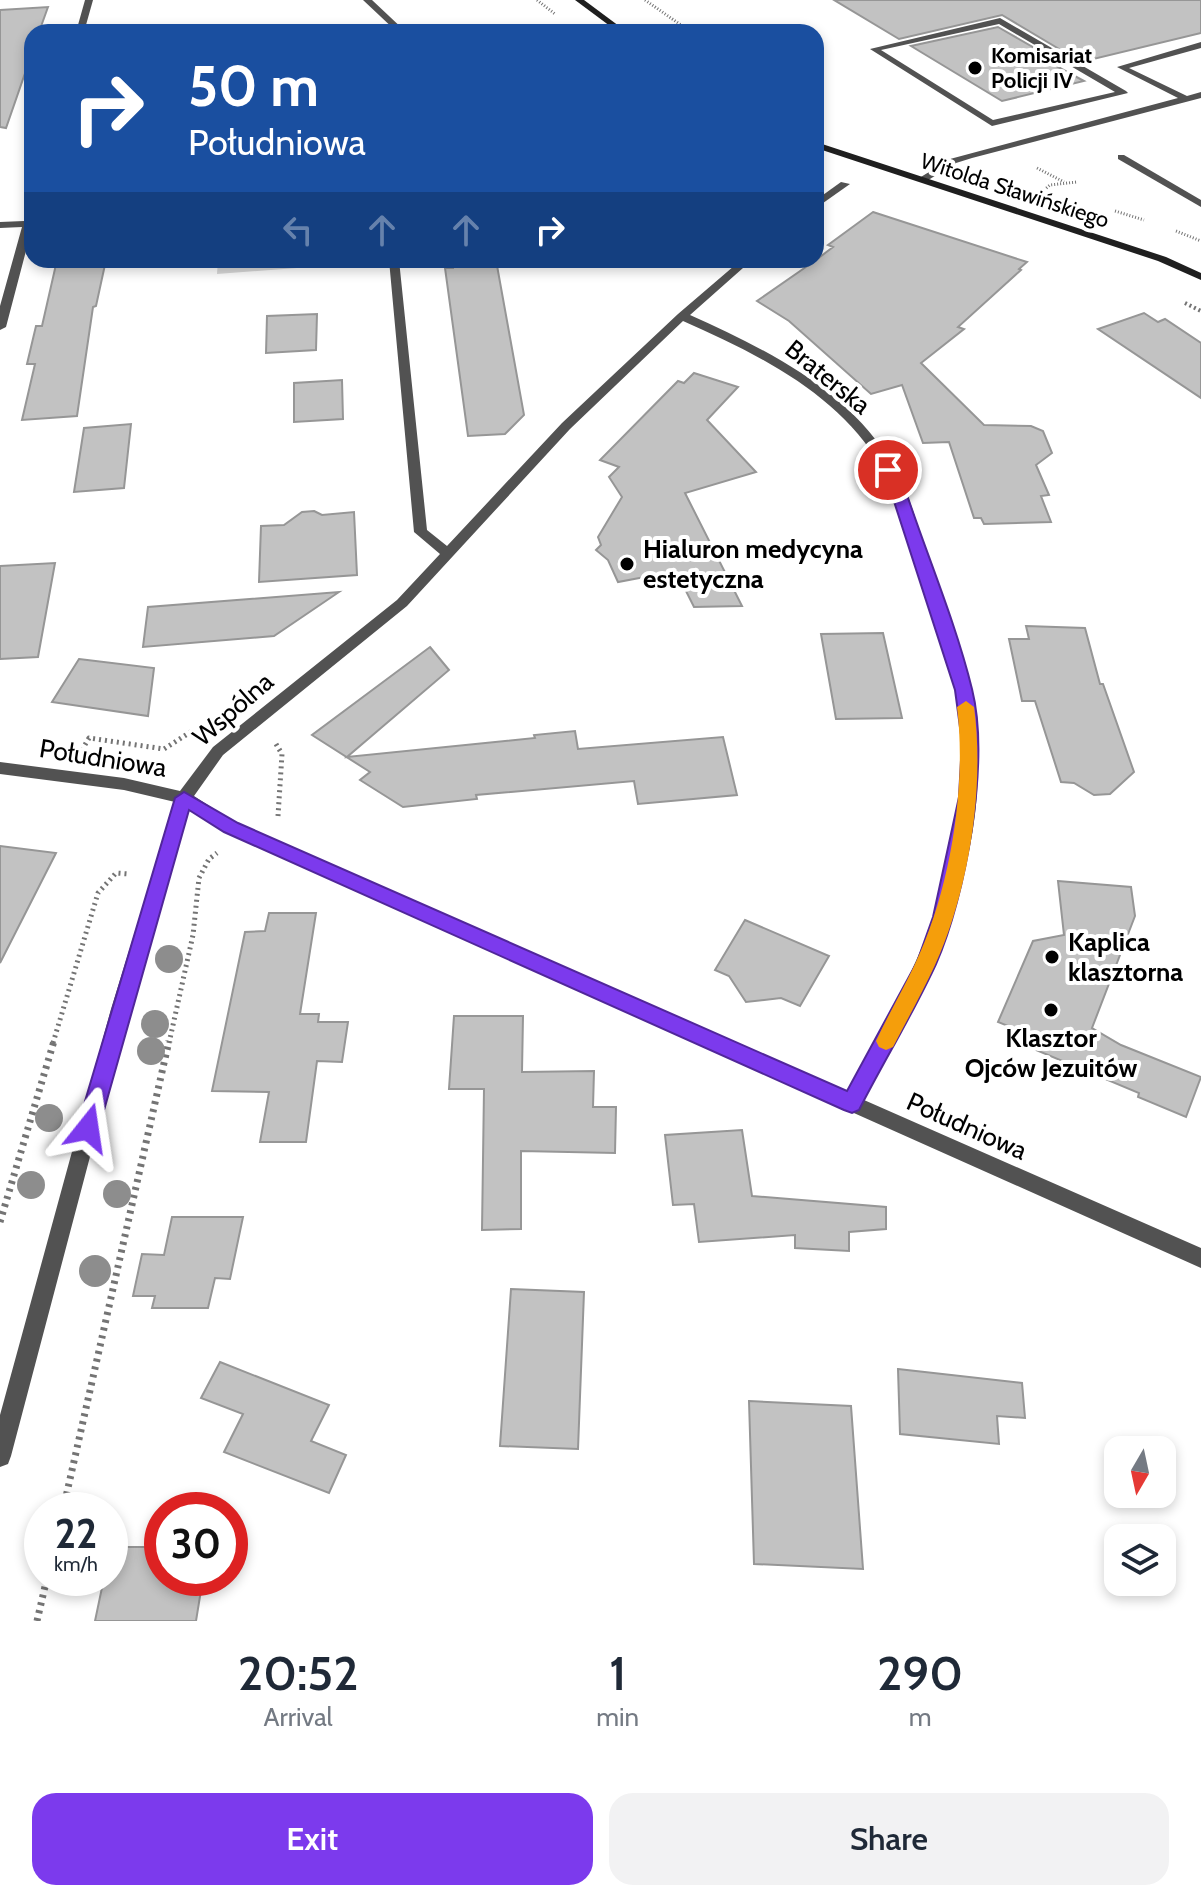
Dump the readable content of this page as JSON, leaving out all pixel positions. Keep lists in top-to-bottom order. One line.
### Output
{"streets":{"main road":["Witolda Sławińskiego"],"street":["Braterska","Wspólna","Południowa"]},"crossings":[["Braterska","Wspólna"],["Braterska","Południowa"],["Wspólna","Południowa"]],"places":["Komisariat Policji IV","Hialuron medycyna estetyczna","Kaplica klasztorna","Klasztor Ojców Jezuitów"],"north":"bottom","page":{"turn":["50 m","Południowa"],"speed":"22 km/h","limit":"30","eta":["20:52","Arrival","1","min","290","m"],"buttons":["Exit","Share"]}}
